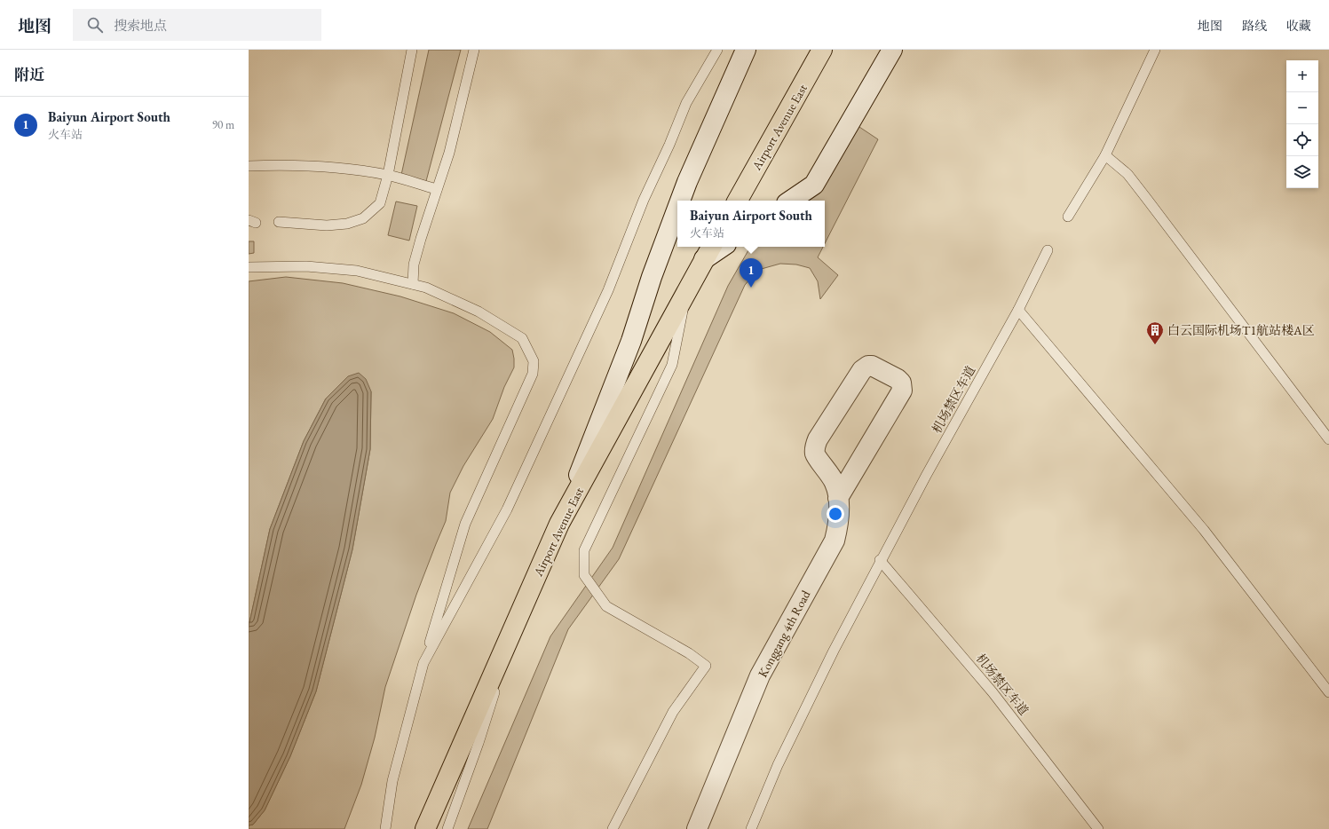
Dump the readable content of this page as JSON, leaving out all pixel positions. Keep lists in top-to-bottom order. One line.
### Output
{"streets":{"highway":["Airport Avenue East"],"main road":["Konggang 4th Road"],"lane":["机场禁区车道"]},"places":{"building":["白云国际机场T1航站楼A区"]},"page":{"header":"地图","search":"搜索地点","nav":["地图","路线","收藏"],"heading":"附近","map_buttons":["+","−"],"list":[{"mark":"1","name":"Baiyun Airport South","note":"火车站","value":"90 m"}],"popup":["Baiyun Airport South","火车站"],"pins":"1"}}
